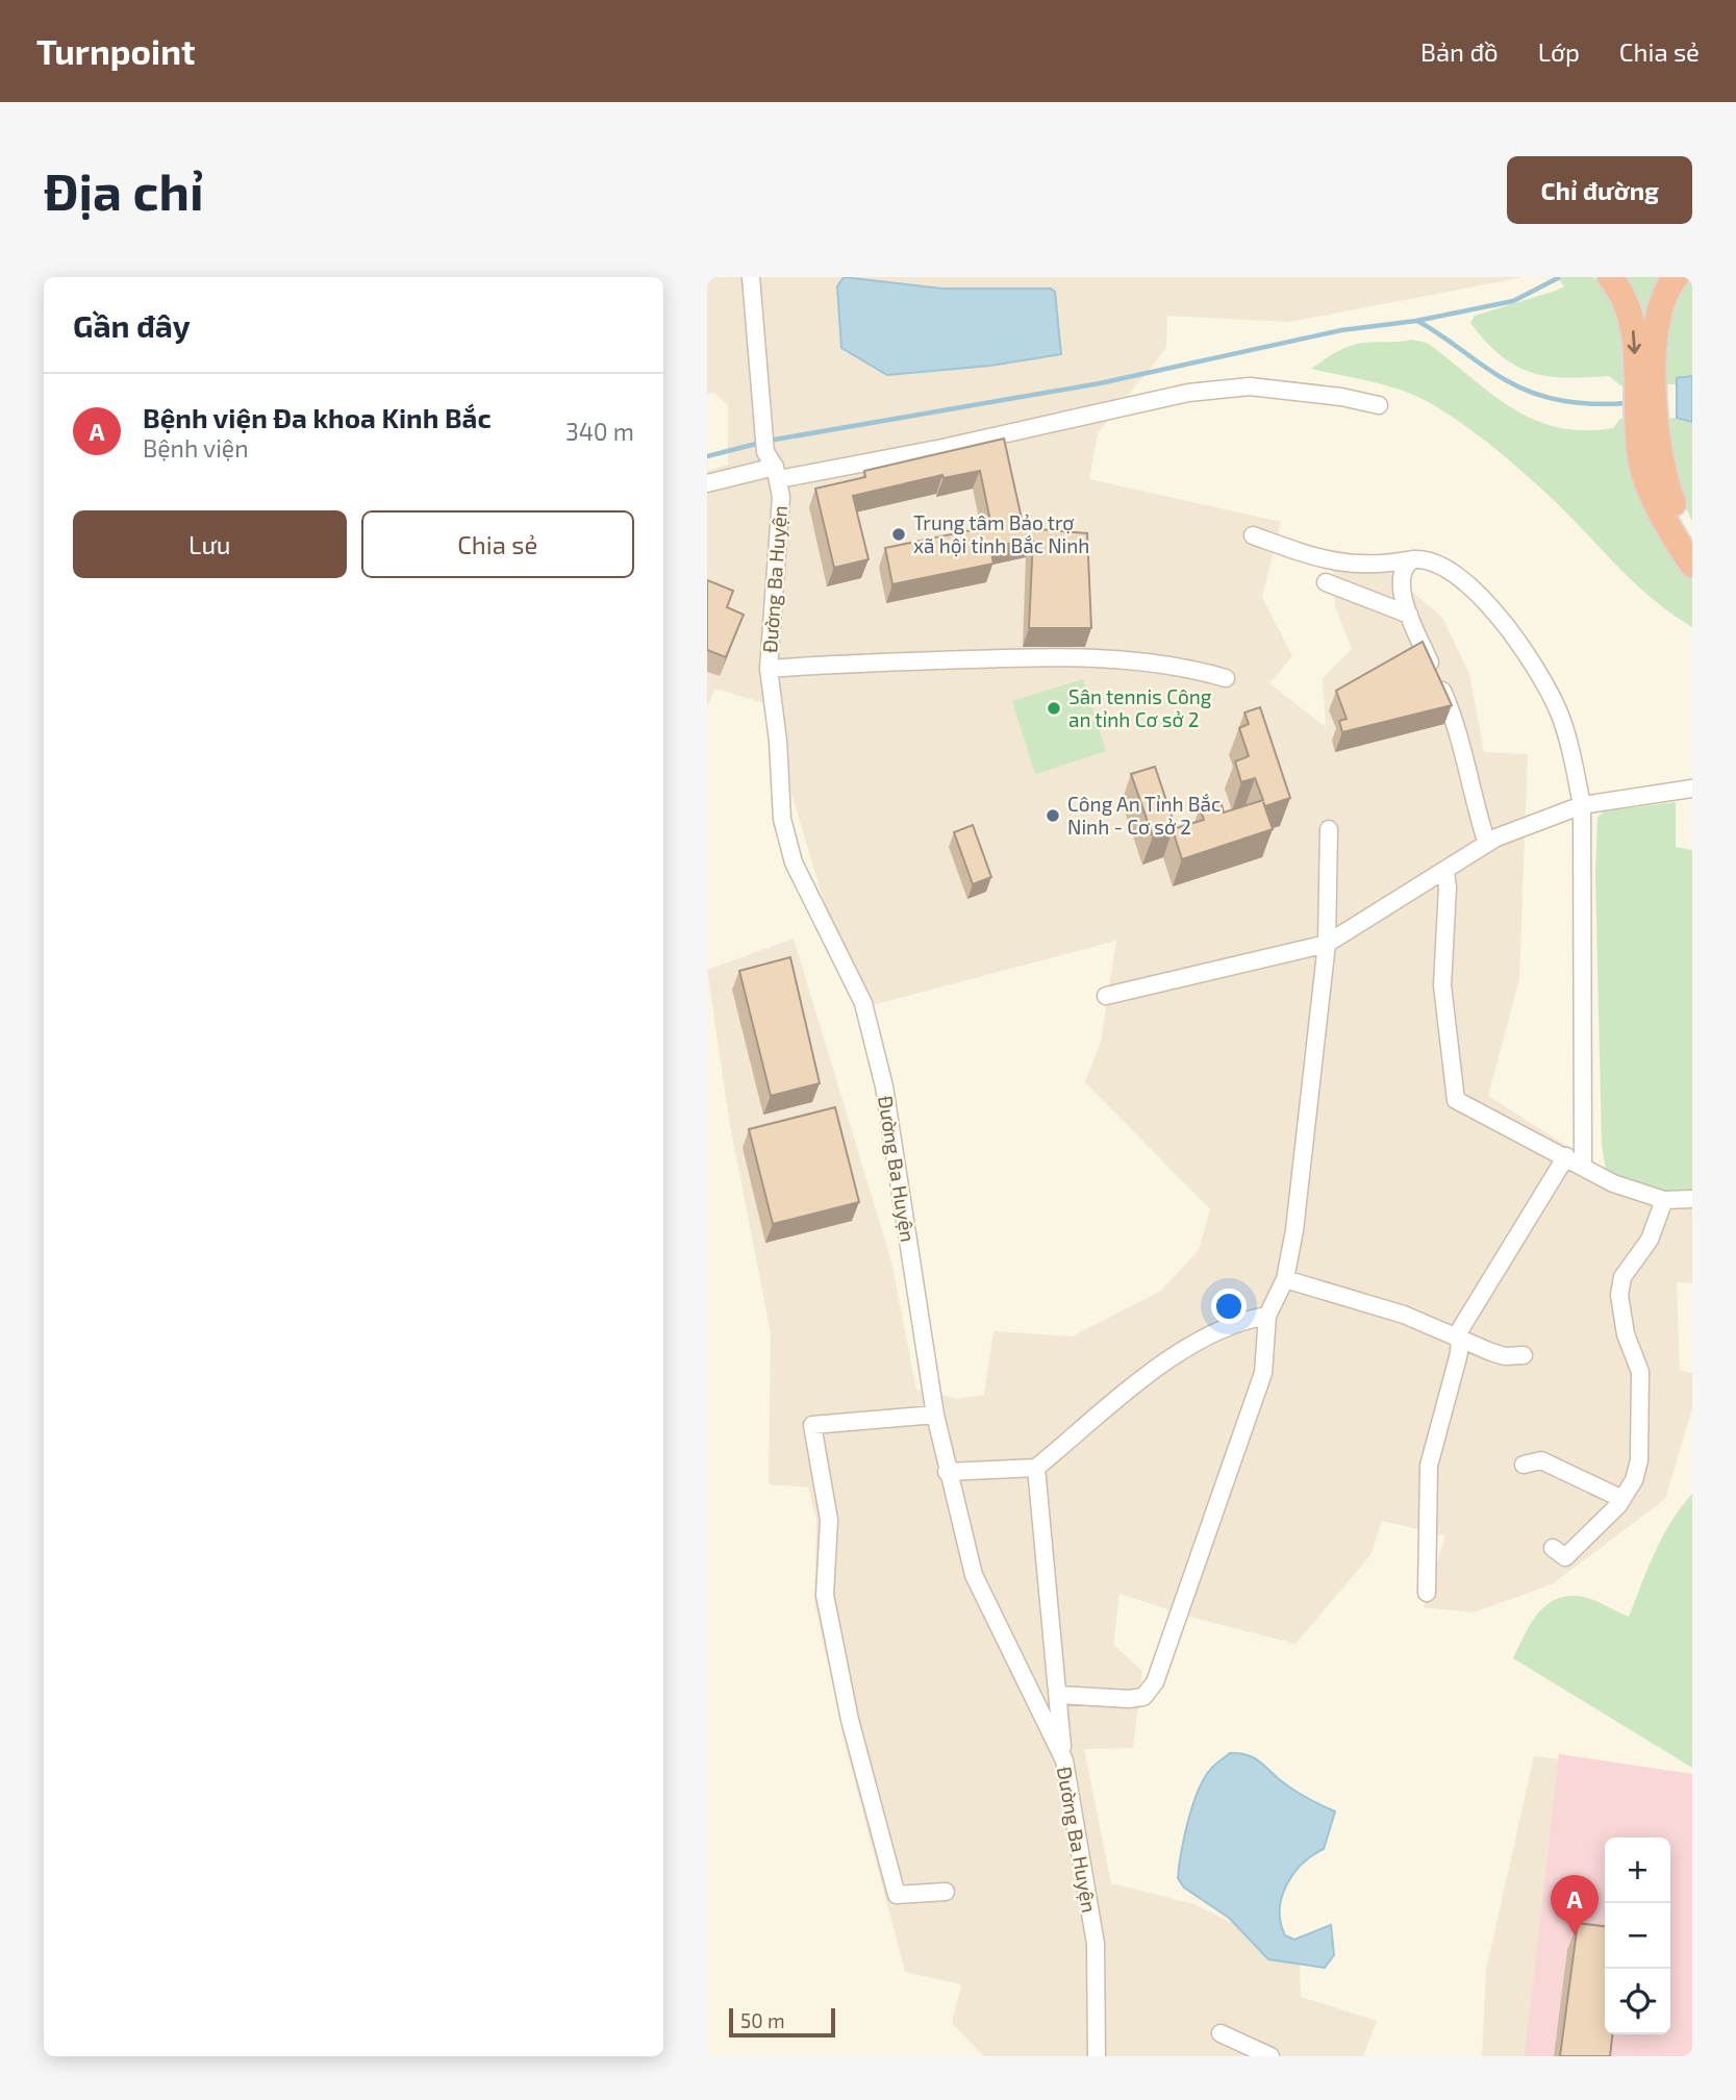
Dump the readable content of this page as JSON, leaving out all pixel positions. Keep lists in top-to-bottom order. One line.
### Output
{"streets":{"street":["Đường Ba Huyện"]},"places":["Trung tâm Bảo trợ xã hội tỉnh Bắc Ninh","Sân tennis Công an tỉnh Cơ sở 2","Công An Tỉnh Bắc Ninh - Cơ sở 2"],"scale_bar":"50 m","page":{"header":"Turnpoint","nav":["Bản đồ","Lớp","Chia sẻ"],"buttons":["Chỉ đường",["Lưu","Chia sẻ"]],"title":"Địa chỉ","heading":"Gần đây","list":[{"mark":"A","name":"Bệnh viện Đa khoa Kinh Bắc","note":"Bệnh viện","value":"340 m"}],"map_buttons":["+","−"],"pins":"A","scale":"50 m"}}
